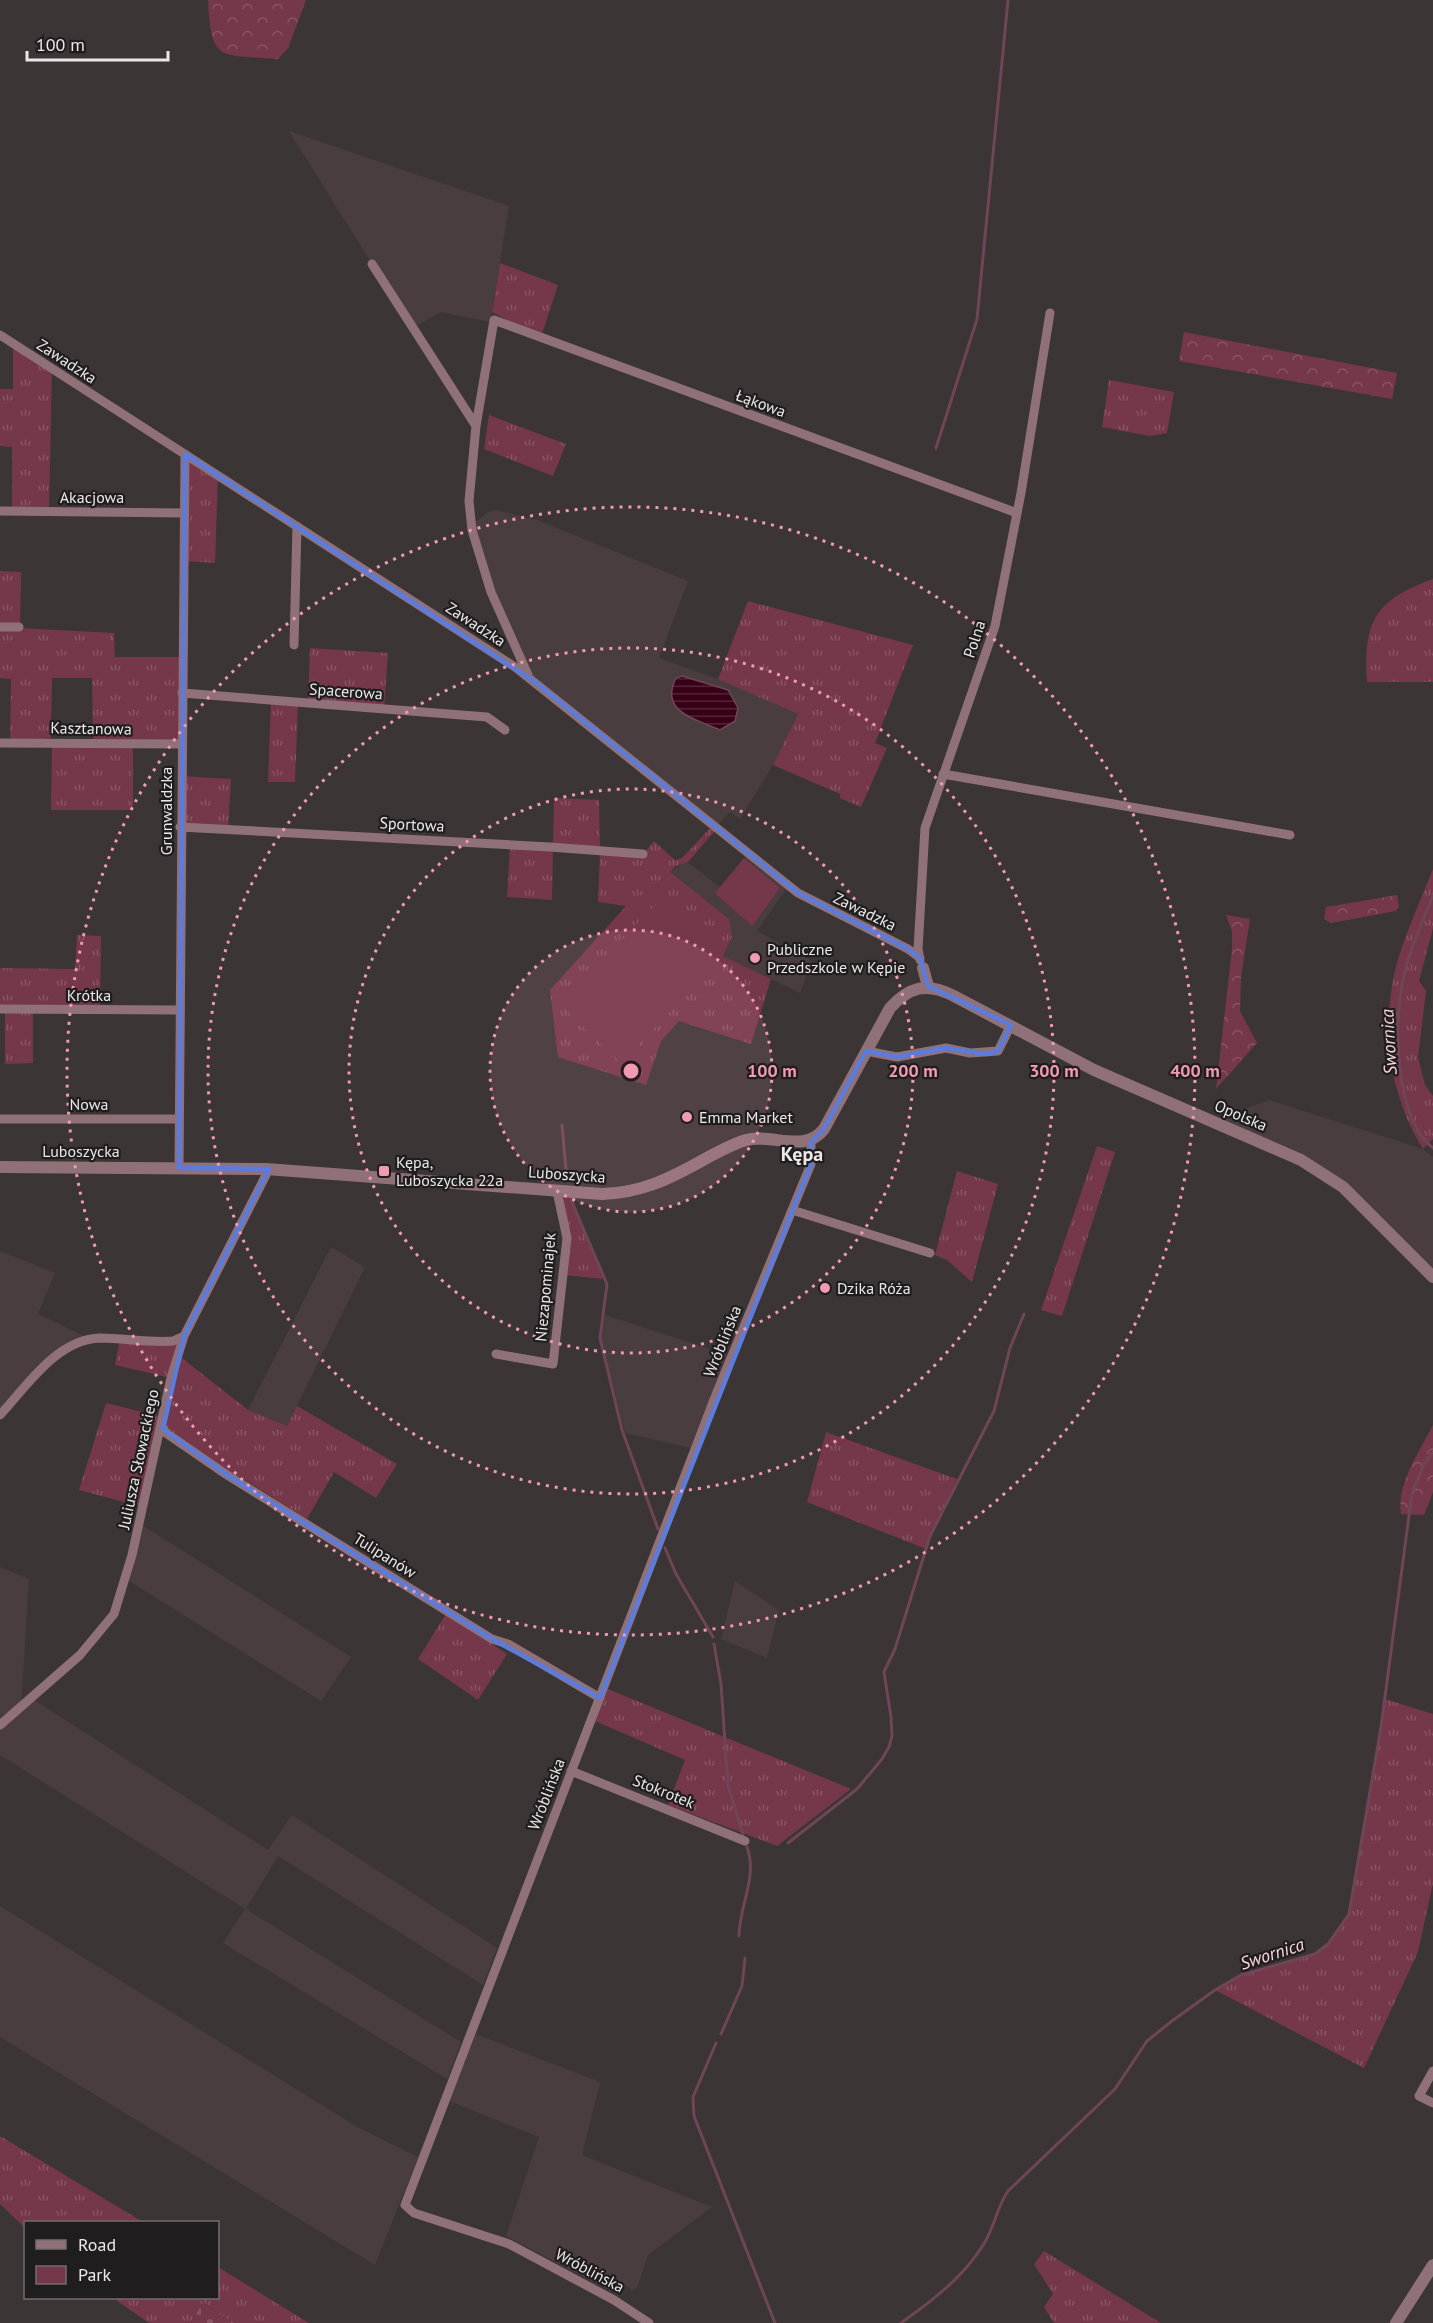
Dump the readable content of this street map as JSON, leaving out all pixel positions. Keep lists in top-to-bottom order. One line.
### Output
{"streets":{"street":["Zawadzka","Łąkowa","Akacjowa","Polna","Spacerowa","Kasztanowa","Grunwaldzka","Sportowa","Krótka","Nowa","Opolska","Luboszycka","Niezapominajek","Wróblińska","Juliusza Słowackiego","Tulipanów","Stokrotek"]},"crossings":[["Zawadzka","Polna"],["Zawadzka","Grunwaldzka"],["Łąkowa","Polna"],["Akacjowa","Grunwaldzka"],["Spacerowa","Grunwaldzka"],["Kasztanowa","Grunwaldzka"],["Grunwaldzka","Sportowa"],["Grunwaldzka","Krótka"],["Grunwaldzka","Nowa"],["Grunwaldzka","Luboszycka"],["Luboszycka","Niezapominajek"],["Luboszycka","Wróblińska"],["Luboszycka","Juliusza Słowackiego"],["Wróblińska","Tulipanów"],["Wróblińska","Stokrotek"],["Juliusza Słowackiego","Tulipanów"]],"districts":["Kępa"],"water":["Swornica"],"places":{"other":["Publiczne Przedszkole w Kępie","Emma Market","Dzika Róża"],"transit":["Kępa, Luboszycka 22a"]},"legend":["Road","Park"],"scale_bar":"100 m","rings":["100 m","200 m","300 m","400 m"]}
